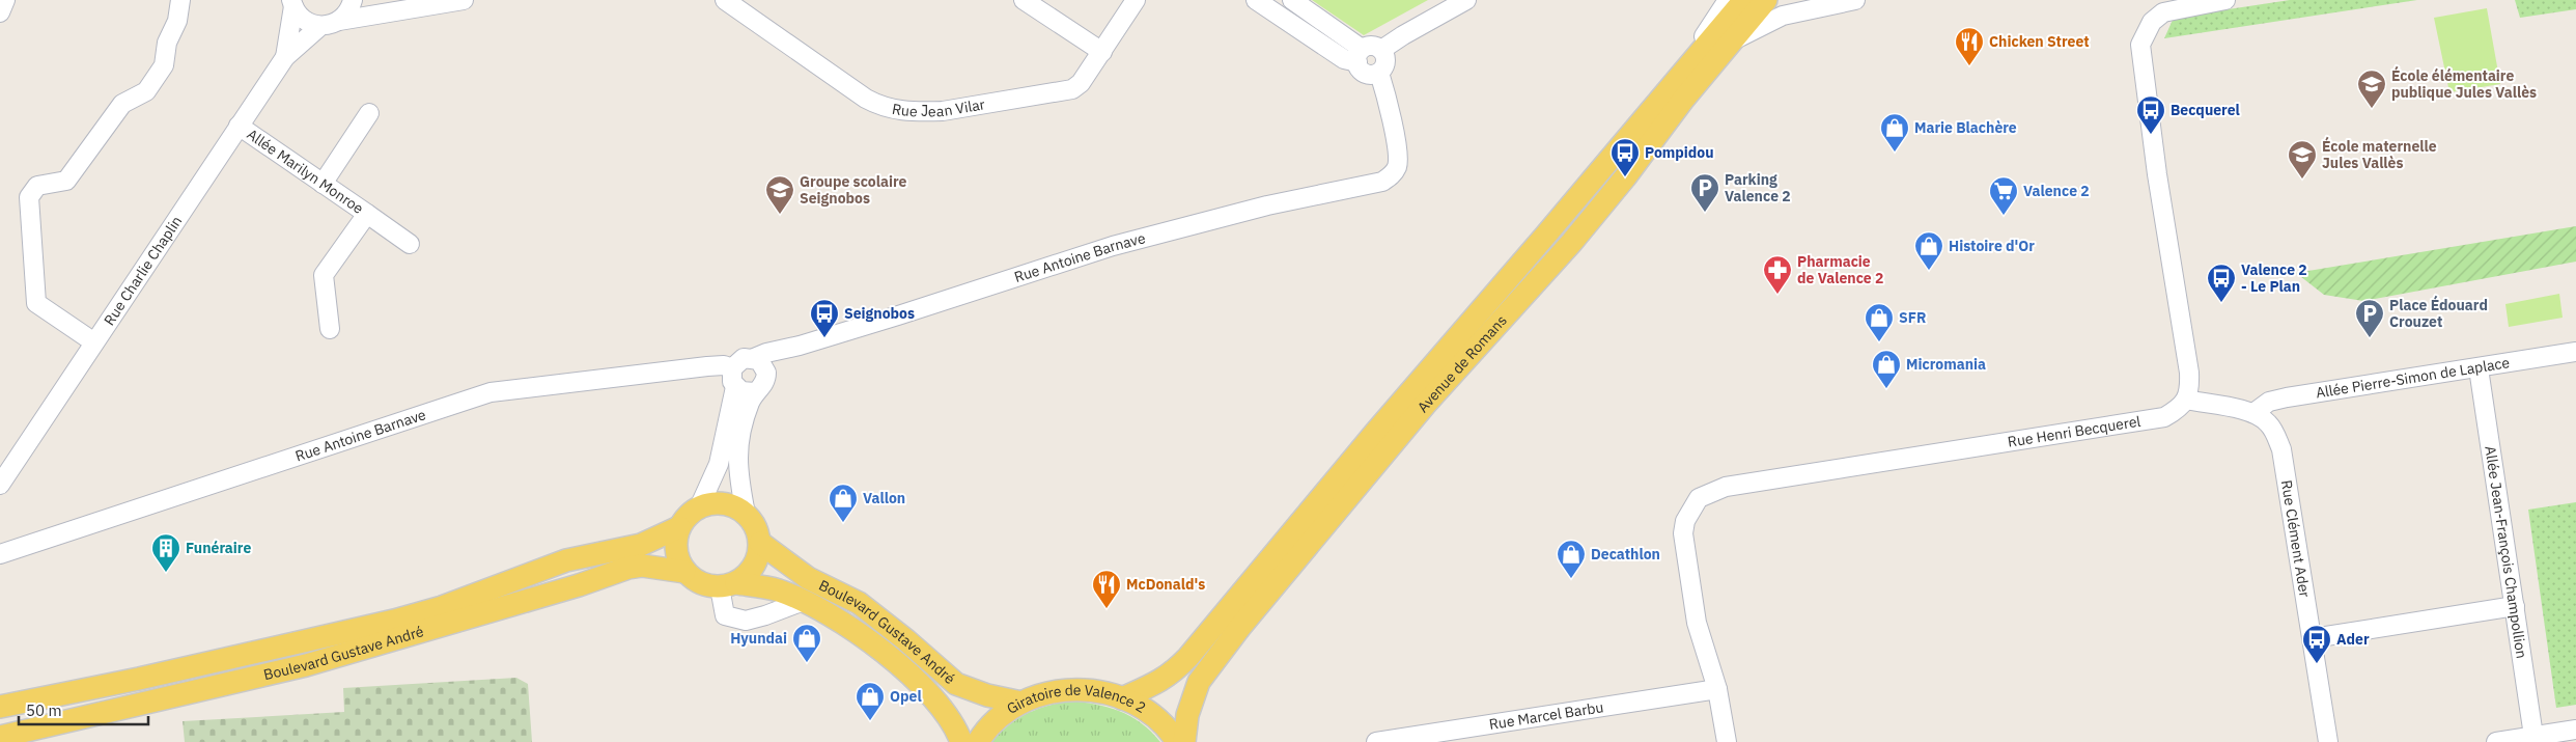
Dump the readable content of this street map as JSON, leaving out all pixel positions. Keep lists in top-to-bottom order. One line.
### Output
{"streets":{"main road":["Avenue de Romans","Boulevard Gustave André","Giratoire de Valence 2"],"street":["Rue Jean Vilar","Allée Marilyn Monroe","Rue Antoine Barnave","Rue Charlie Chaplin","Allée Pierre-Simon de Laplace","Rue Henri Becquerel","Rue Clément Ader","Allée Jean-François Champollion","Rue Marcel Barbu"]},"crossings":[["Allée Marilyn Monroe","Rue Charlie Chaplin"],["Avenue de Romans","Giratoire de Valence 2"],["Allée Pierre-Simon de Laplace","Rue Clément Ader"],["Allée Pierre-Simon de Laplace","Allée Jean-François Champollion"],["Rue Henri Becquerel","Rue Marcel Barbu"],["Boulevard Gustave André","Giratoire de Valence 2"]],"places":{"restaurant":["Chicken Street","McDonald's"],"school or university":["École élémentaire publique Jules Vallès","École maternelle Jules Vallès","Groupe scolaire Seignobos"],"bus stop":["Becquerel","Pompidou","Valence 2 - Le Plan","Seignobos","Ader"],"shop":["Marie Blachère","Histoire d'Or","SFR","Micromania","Vallon","Decathlon","Hyundai","Opel"],"parking":["Parking Valence 2","Place Édouard Crouzet"],"supermarket":["Valence 2"],"pharmacy":["Pharmacie de Valence 2"],"building":["Funéraire"]},"scale_bar":"50 m"}
